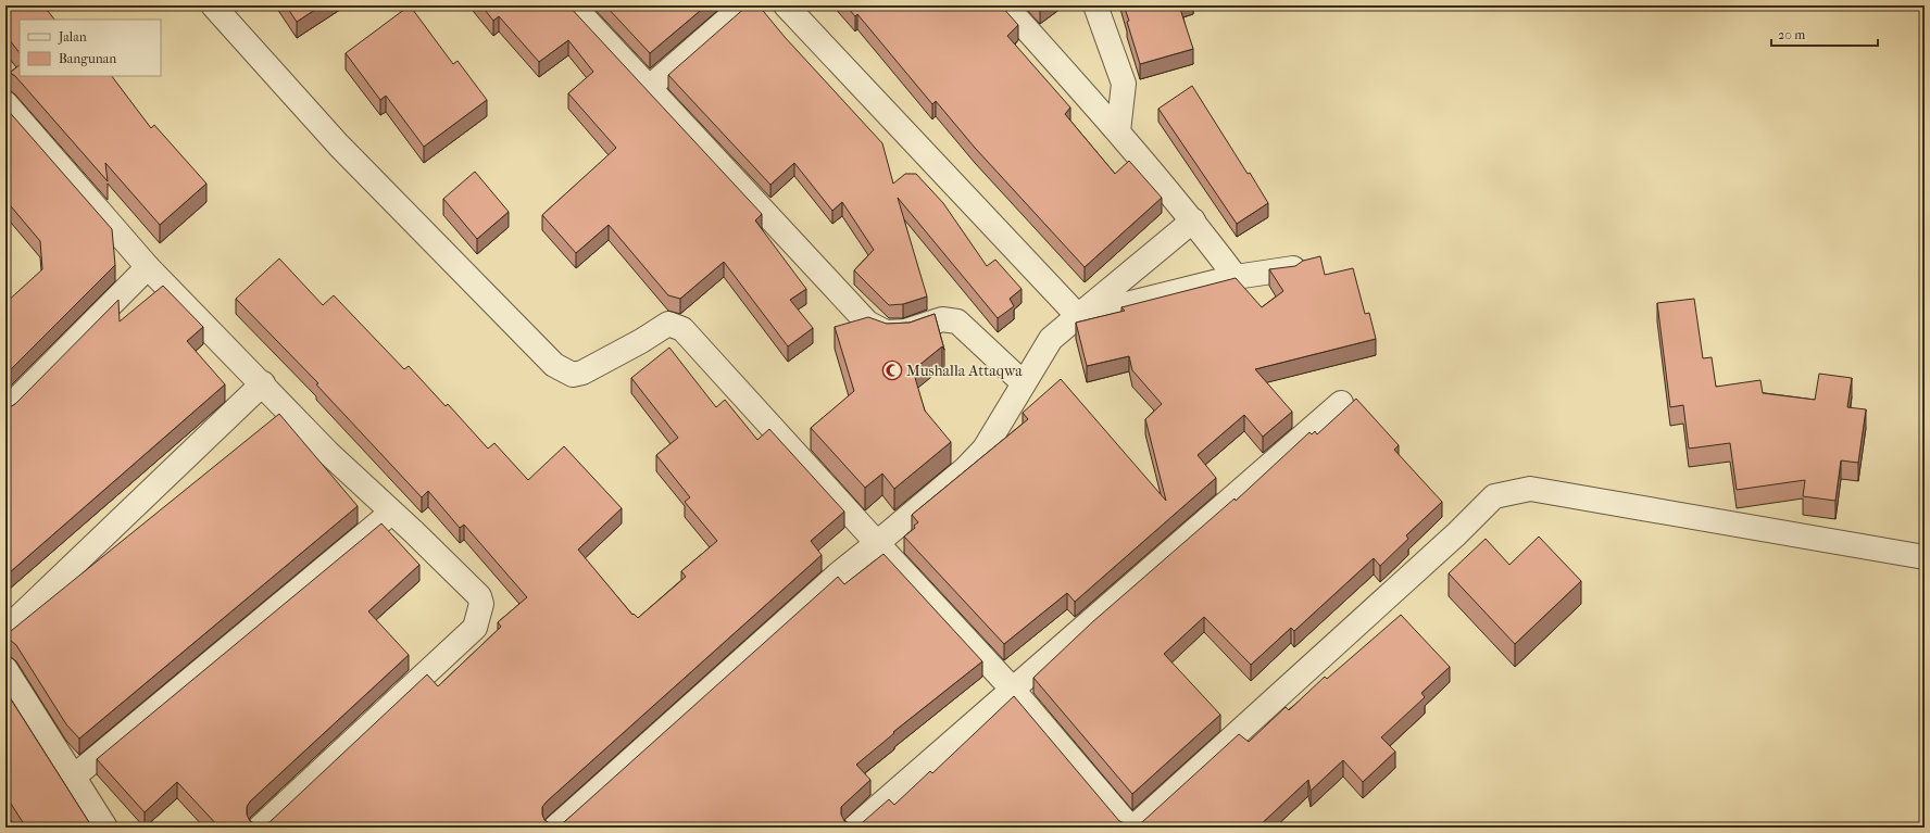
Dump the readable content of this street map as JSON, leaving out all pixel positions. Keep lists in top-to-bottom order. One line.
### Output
{"places":{"mosque":["Mushalla Attaqwa"]},"legend":["Jalan","Bangunan"],"scale_bar":"20 m"}
